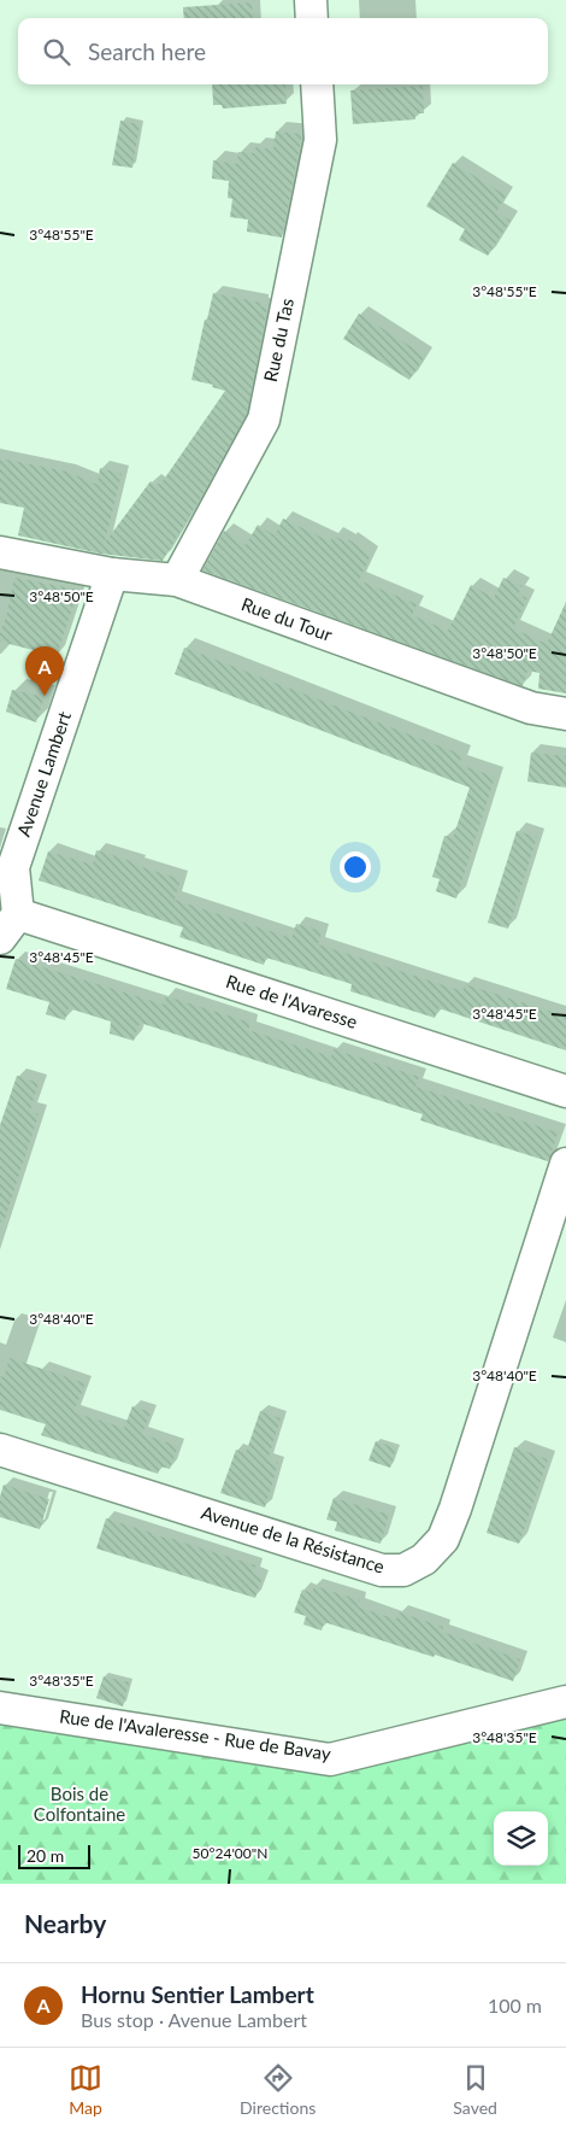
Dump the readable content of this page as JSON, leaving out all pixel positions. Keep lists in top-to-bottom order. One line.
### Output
{"streets":{"street":["Rue du Tas","Rue du Tour","Avenue Lambert","Rue de l'Avaresse","Avenue de la Résistance","Rue de l'Avaleresse - Rue de Bavay"]},"crossings":[["Rue du Tas","Rue du Tour"],["Rue du Tour","Avenue Lambert"],["Avenue Lambert","Rue de l'Avaresse"]],"parks":["Bois de Colfontaine"],"scale_bar":"20 m","page":{"search":"Search here","pins":"A","scale":"20 m","heading":"Nearby","list":[{"mark":"A","name":"Hornu Sentier Lambert","note":"Bus stop · Avenue Lambert","value":"100 m"}],"nav":["Map","Directions","Saved"]},"coordinates":["3°48'55\"E","3°48'50\"E","3°48'45\"E","3°48'40\"E","3°48'35\"E","50°24'00\"N"]}
